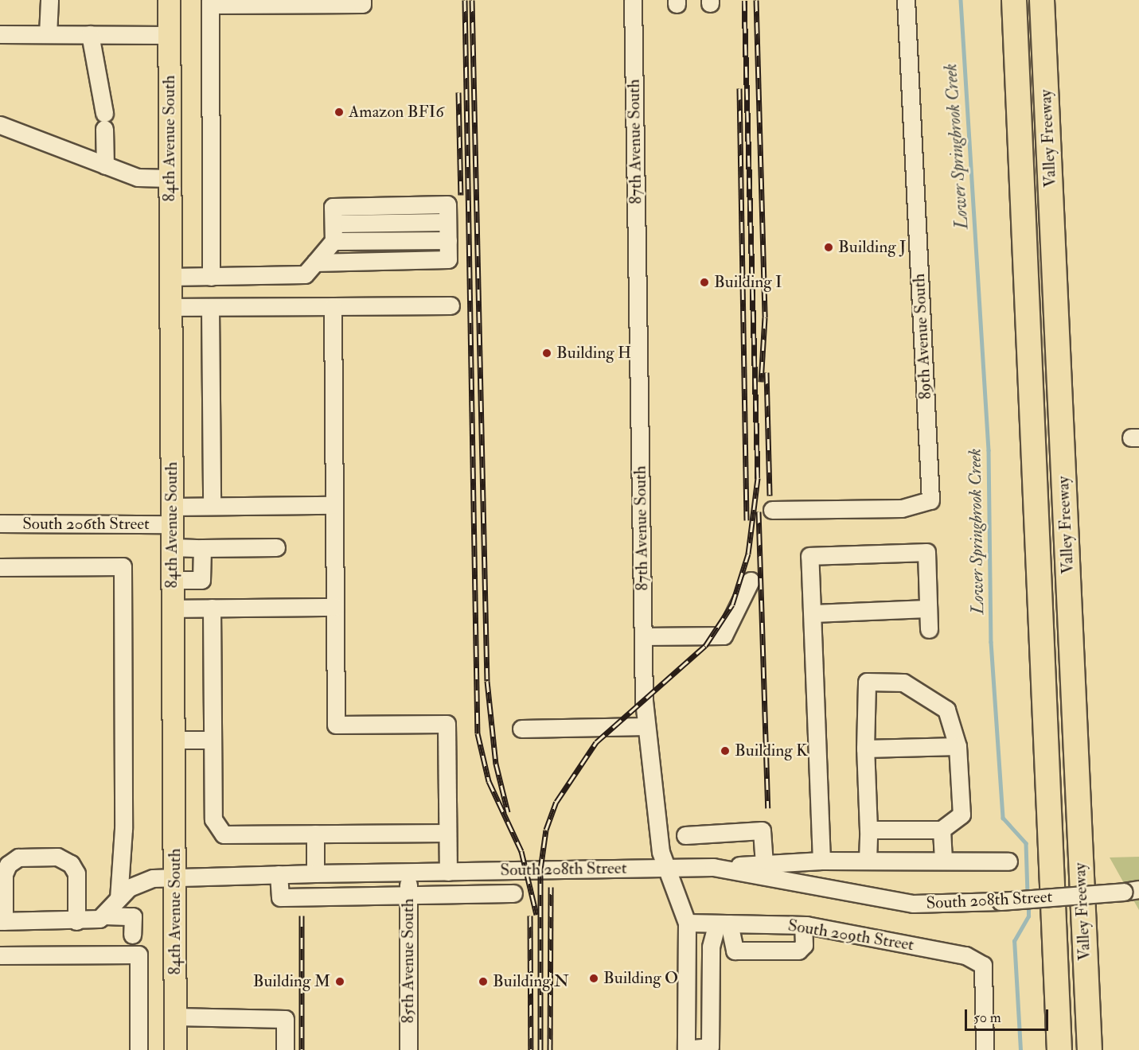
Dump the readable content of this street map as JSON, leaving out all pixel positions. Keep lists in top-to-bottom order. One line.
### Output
{"streets":{"highway":["Valley Freeway"],"main road":["84th Avenue South"],"street":["87th Avenue South","89th Avenue South","South 206th Street","South 208th Street","South 209th Street","85th Avenue South"]},"crossings":[["84th Avenue South","South 206th Street"],["84th Avenue South","South 208th Street"],["87th Avenue South","South 208th Street"],["87th Avenue South","South 209th Street"],["South 208th Street","85th Avenue South"]],"water":["Lower Springbrook Creek"],"places":["Amazon BFI6","Building J","Building I","Building H","Building K","Building O","Building M","Building N"],"scale_bar":"50 m"}
